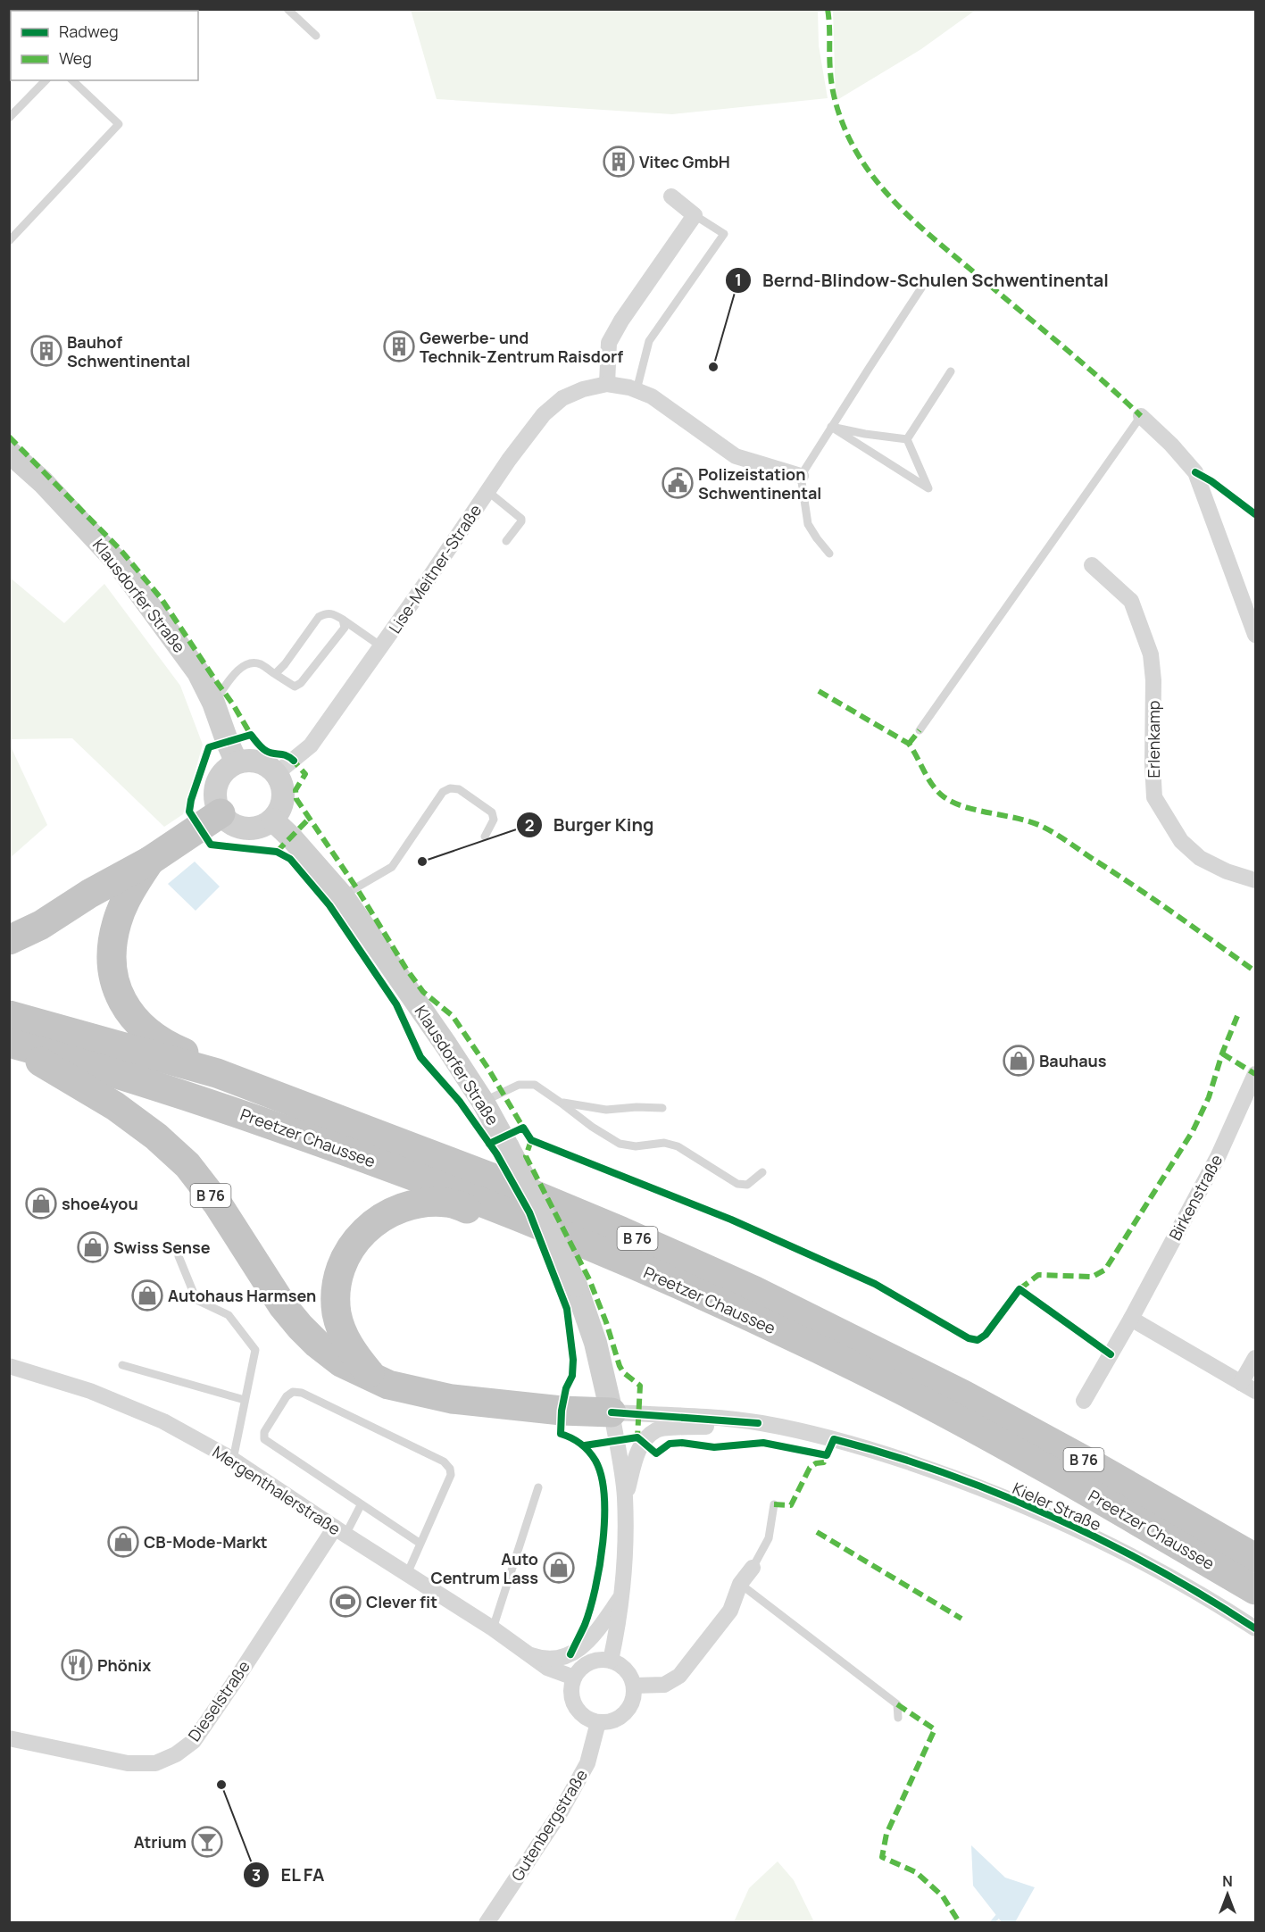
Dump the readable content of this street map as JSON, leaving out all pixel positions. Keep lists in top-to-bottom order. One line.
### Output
{"streets":{"highway":["Preetzer Chaussee","B 76"],"street":["Lise-Meitner-Straße","Klausdorfer Straße","Erlenkamp","Birkenstraße","Mergenthalerstraße","Kieler Straße","Dieselstraße","Gutenbergstraße"]},"crossings":[["Lise-Meitner-Straße","Klausdorfer Straße"],["Lise-Meitner-Straße","B 76"],["Klausdorfer Straße","B 76"],["Klausdorfer Straße","Mergenthalerstraße"],["Klausdorfer Straße","Kieler Straße"],["Klausdorfer Straße","Gutenbergstraße"],["Preetzer Chaussee","B 76"],["B 76","Kieler Straße"],["Mergenthalerstraße","Dieselstraße"],["Mergenthalerstraße","Gutenbergstraße"]],"places":{"building":["Vitec GmbH","Gewerbe- und Technik-Zentrum Raisdorf","Bauhof Schwentinental"],"other":["Bernd-Blindow-Schulen Schwentinental","Burger King","EL FA"],"public building":["Polizeistation Schwentinental"],"shop":["Bauhaus","shoe4you","Swiss Sense","Autohaus Harmsen","CB-Mode-Markt","Auto Centrum Lass"],"sports":["Clever fit"],"restaurant":["Phönix"],"bar":["Atrium"]},"legend":["Radweg","Weg"],"north":"top"}
